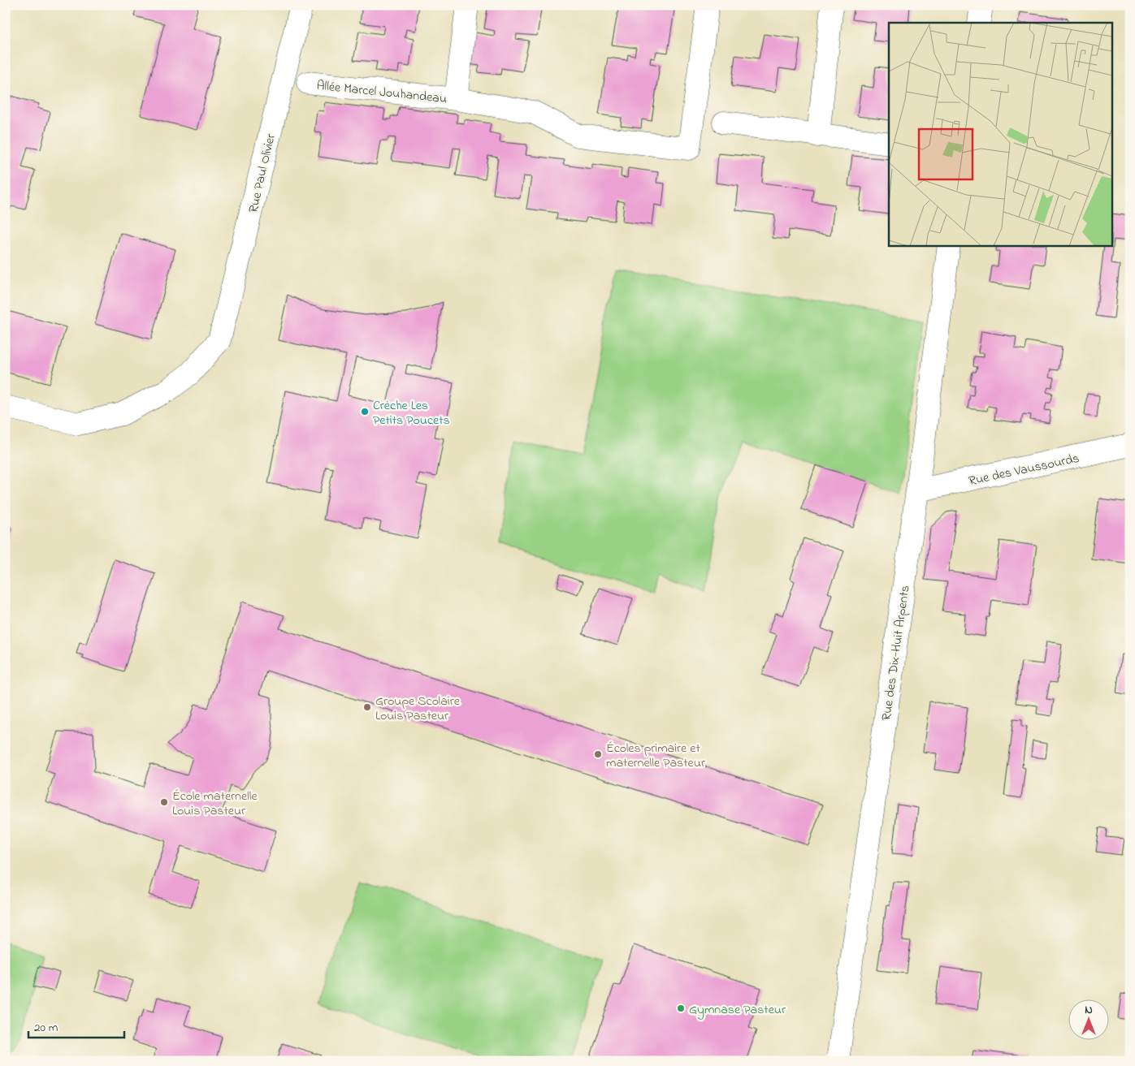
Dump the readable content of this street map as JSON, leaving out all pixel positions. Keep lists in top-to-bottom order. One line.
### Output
{"streets":{"street":["Allée Marcel Jouhandeau","Rue Paul Olivier","Rue des Vaussourds","Rue des Dix-Huit Arpents"]},"crossings":[["Rue des Vaussourds","Rue des Dix-Huit Arpents"]],"places":["Crèche Les Petits Poucets","Groupe Scolaire Louis Pasteur","Écoles primaire et maternelle Pasteur","École maternelle Louis Pasteur","Gymnase Pasteur"],"scale_bar":"20 m","north":"top"}
